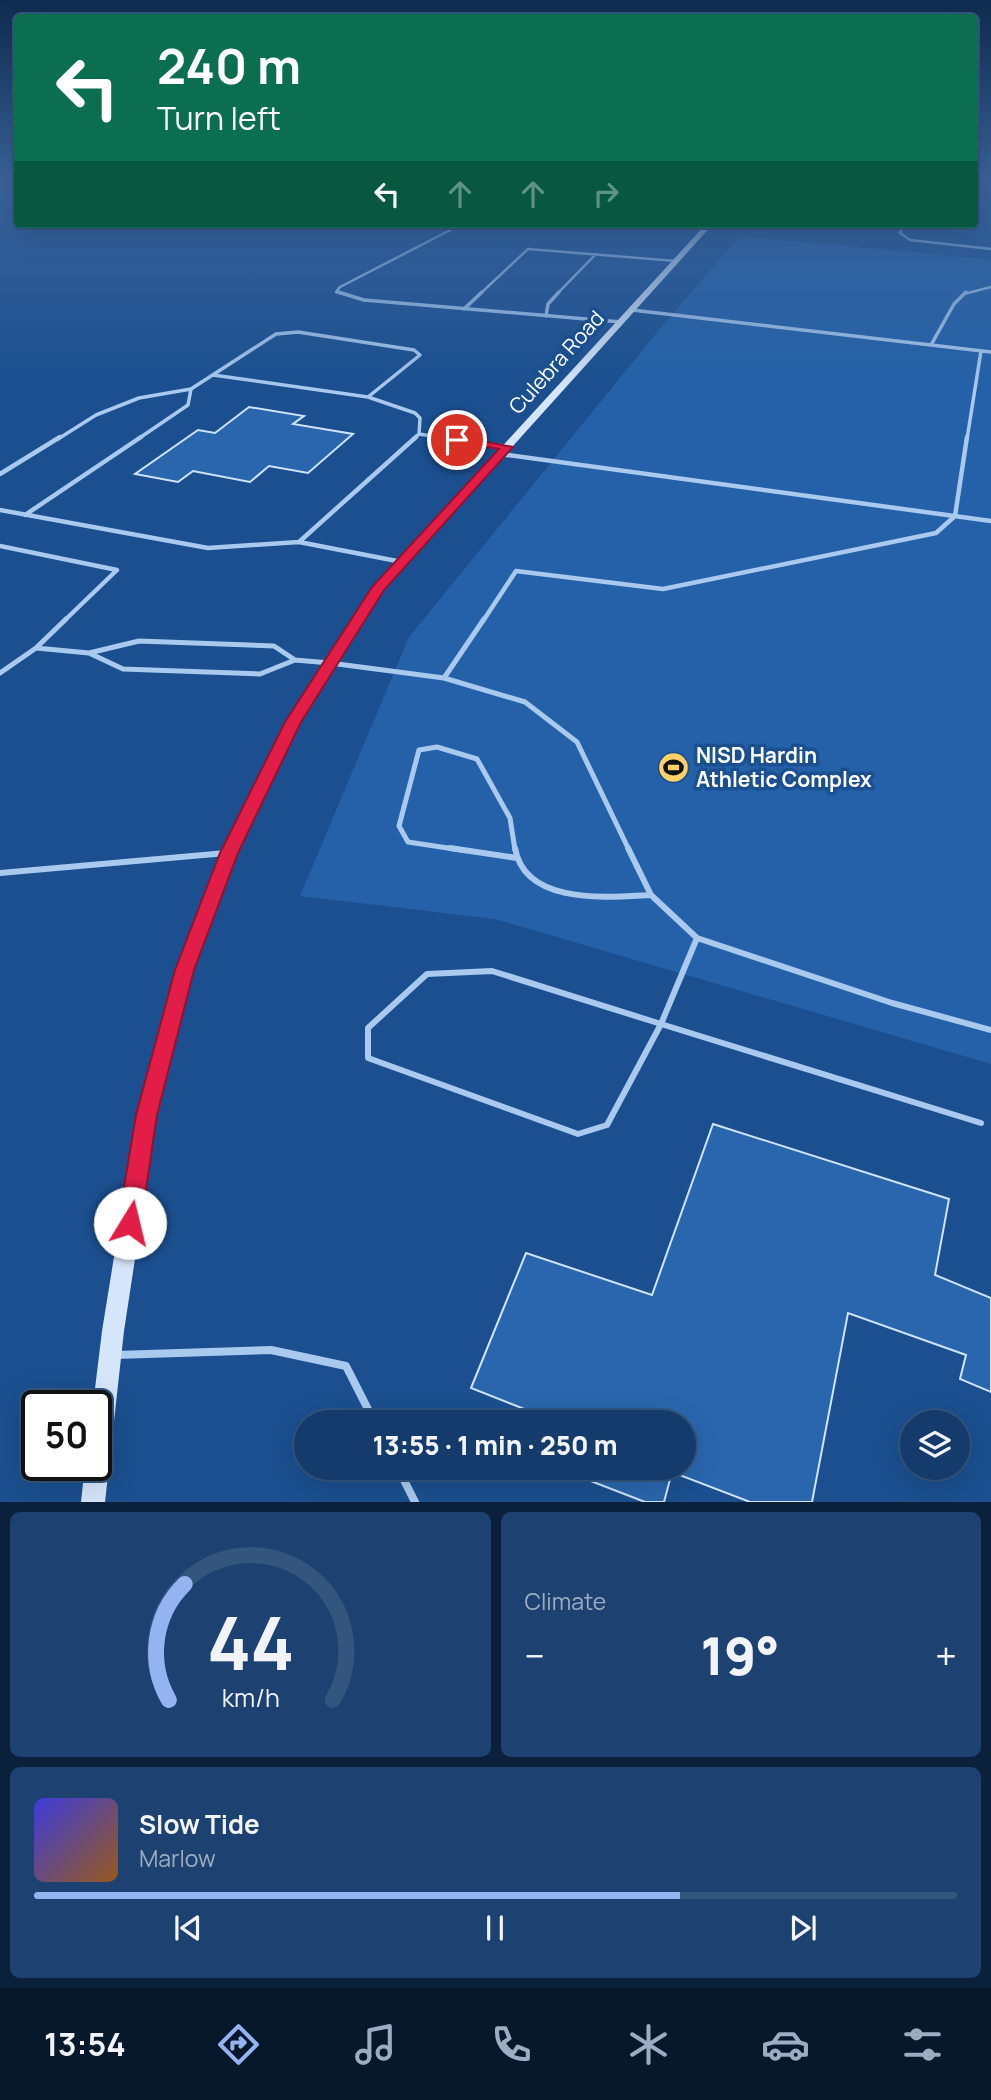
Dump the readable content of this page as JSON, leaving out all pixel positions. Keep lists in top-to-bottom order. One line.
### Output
{"streets":{"main road":["Culebra Road"]},"places":{"sports":["NISD Hardin Athletic Complex"]},"page":{"turn":["240 m","Turn left"],"limit":"50","trip":"13:55 · 1 min · 250 m","tile":"Climate","heat":["−","19°","+"],"song":["Slow Tide","Marlow"],"tabs":"13:54","gauge":["44","km/h"]}}
